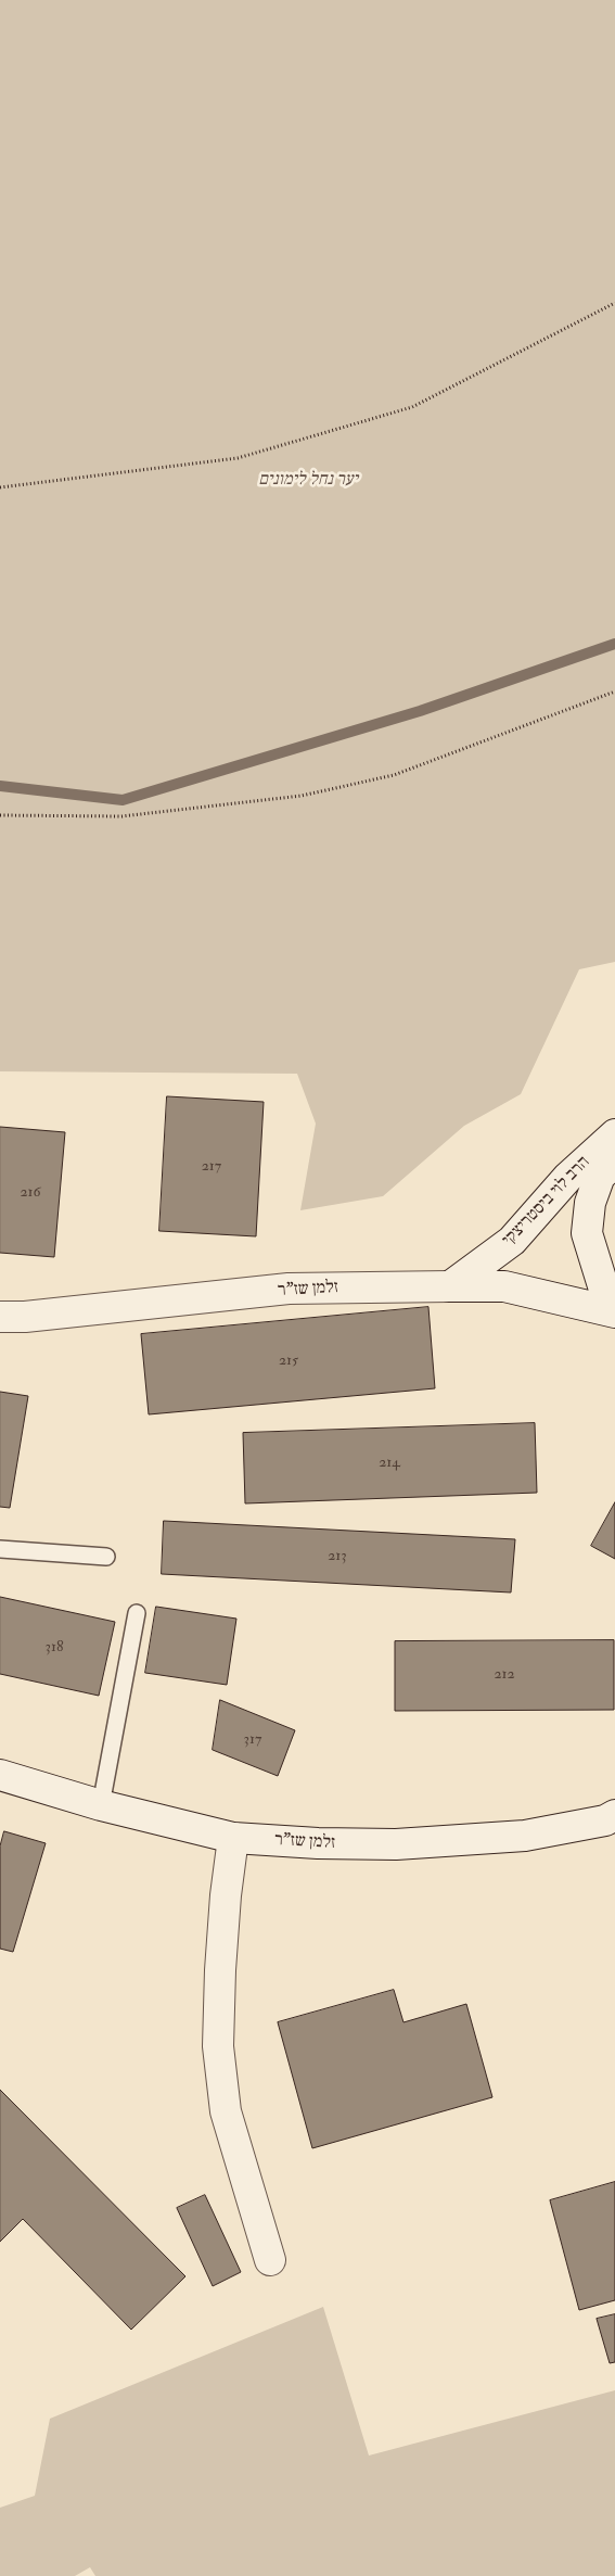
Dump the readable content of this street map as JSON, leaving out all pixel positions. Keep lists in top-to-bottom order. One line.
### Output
{"streets":{"street":["הרב לוי ביסטריצקי","זלמן שז\"ר"]},"crossings":[["הרב לוי ביסטריצקי","זלמן שז\"ר"]],"parks":["יער נחל לימונים"],"house_numbers":["217","216","215","214","213","318","212","317"]}
